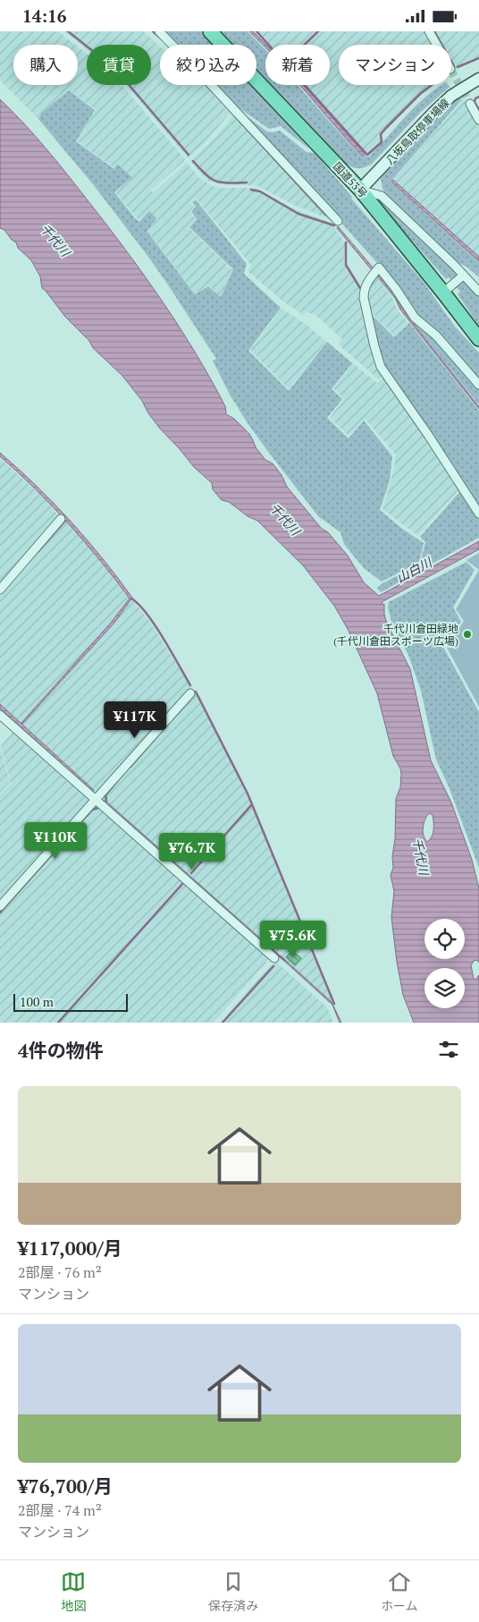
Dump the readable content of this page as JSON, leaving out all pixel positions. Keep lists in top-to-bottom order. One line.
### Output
{"streets":{"highway":["国道53号"],"main road":["八坂鳥取停車場線"]},"crossings":[["八坂鳥取停車場線","国道53号"]],"water":["千代川","山白川"],"places":["千代川倉田緑地 (千代川倉田スポーツ広場)"],"scale_bar":"100 m","page":{"status":"14:16","chip":["購入","賃貸","絞り込み","新着","マンション"],"price":["¥117K","¥110K","¥76.7K","¥75.6K"],"scale":"100 m","heading":"4件の物件","list":[{"name":"¥117,000/月","note":"2部屋 · 76 m² · マンション"},{"name":"¥76,700/月","note":"2部屋 · 74 m² · マンション"}],"tabs":["地図","保存済み","ホーム"]}}
